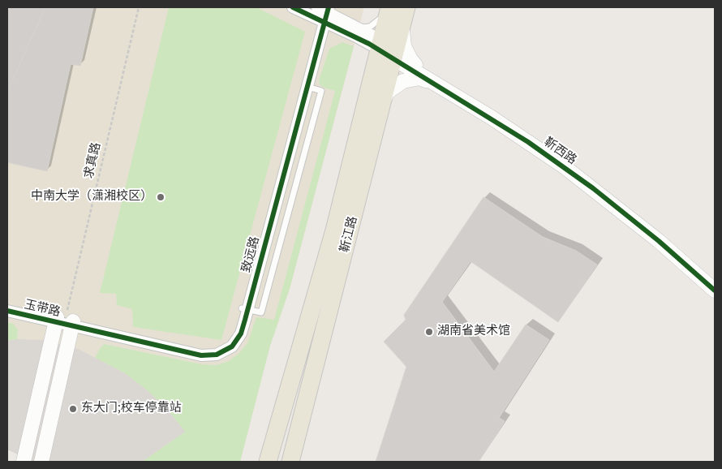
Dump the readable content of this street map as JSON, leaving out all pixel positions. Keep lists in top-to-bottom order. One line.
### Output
{"streets":{"main road":["靳江路"],"street":["靳西路","致远路","玉带路"],"path":["求真路"]},"crossings":[["靳西路","靳江路"],["求真路","致远路"],["求真路","玉带路"],["致远路","玉带路"]],"places":["中南大学（潇湘校区）","湖南省美术馆","东大门;校车停靠站"]}
